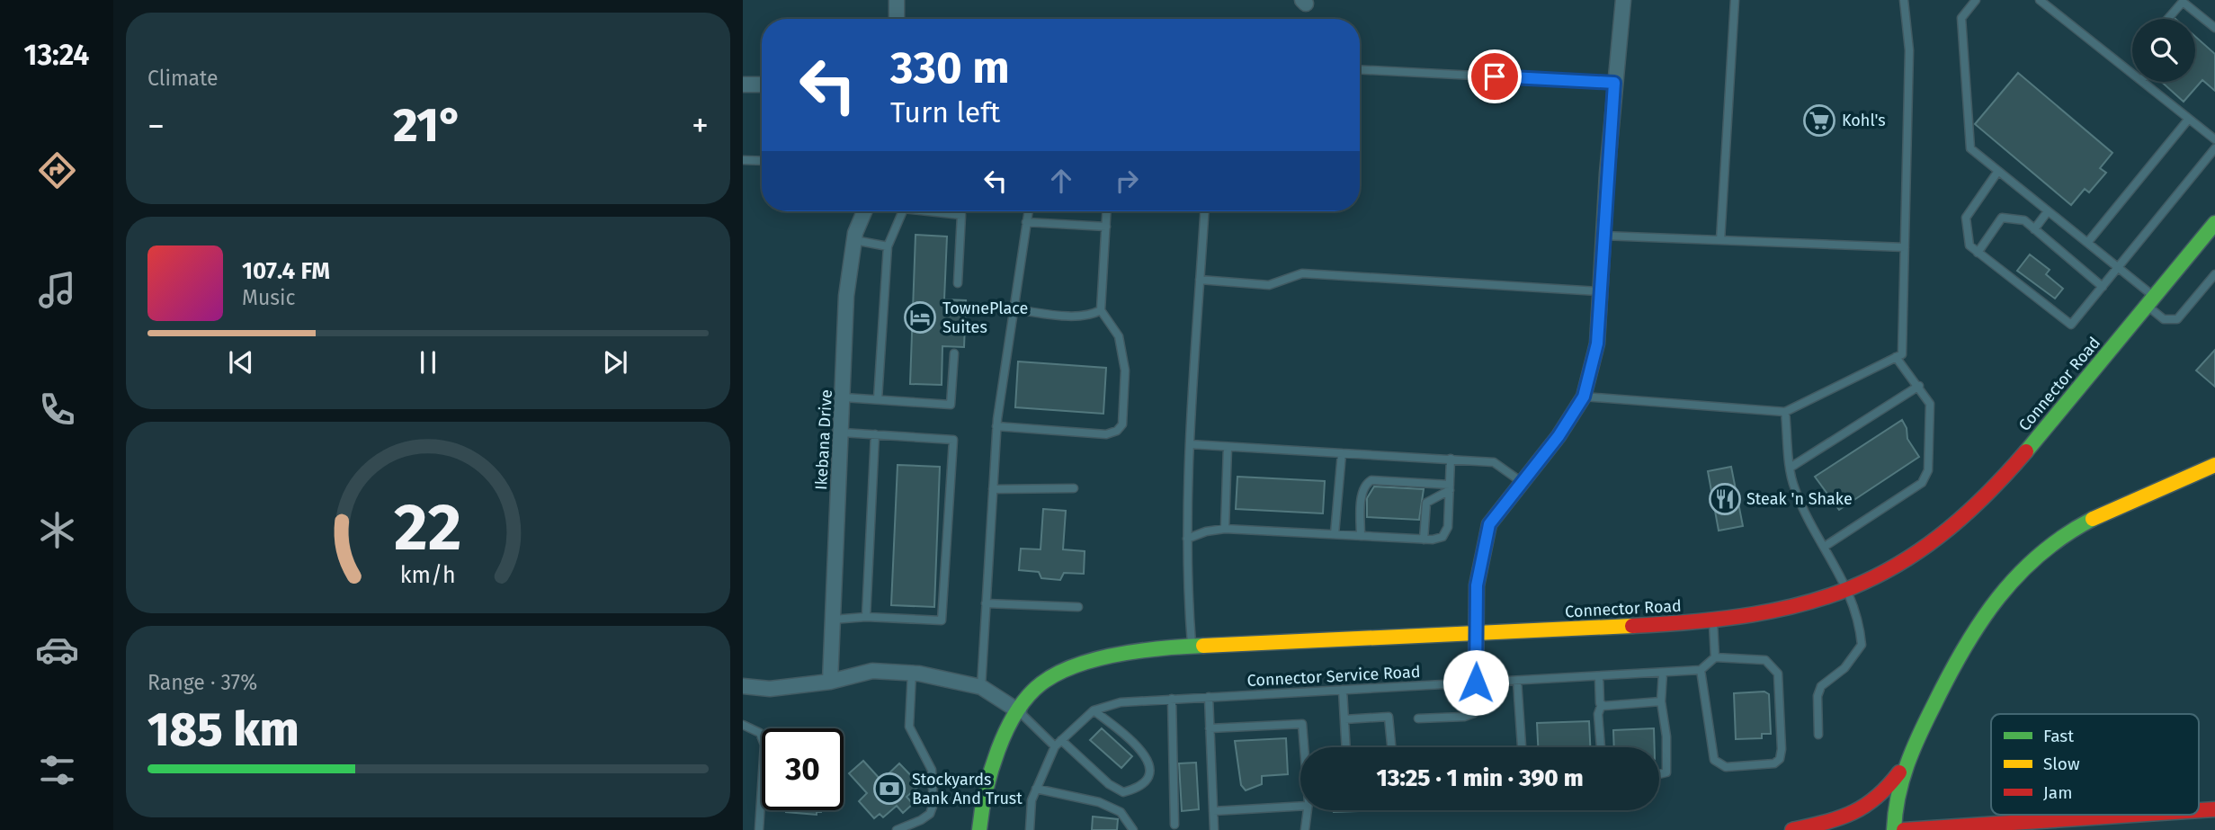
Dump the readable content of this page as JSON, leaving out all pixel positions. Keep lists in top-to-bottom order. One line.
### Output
{"streets":{"main road":["Connector Road"],"street":["Ikebana Drive"],"lane":["Connector Service Road"]},"places":{"supermarket":["Kohl's"],"hotel":["TownePlace Suites"],"restaurant":["Steak 'n Shake"],"bank":["Stockyards Bank And Trust"]},"legend":["Fast","Slow","Jam"],"page":{"tabs":"13:24","tile":["Climate",["Range · 37%","185 km"]],"turn":["330 m","Turn left"],"heat":["−","21°","+"],"song":["107.4 FM","Music"],"limit":"30","trip":"13:25 · 1 min · 390 m","gauge":["22","km/h"]}}
